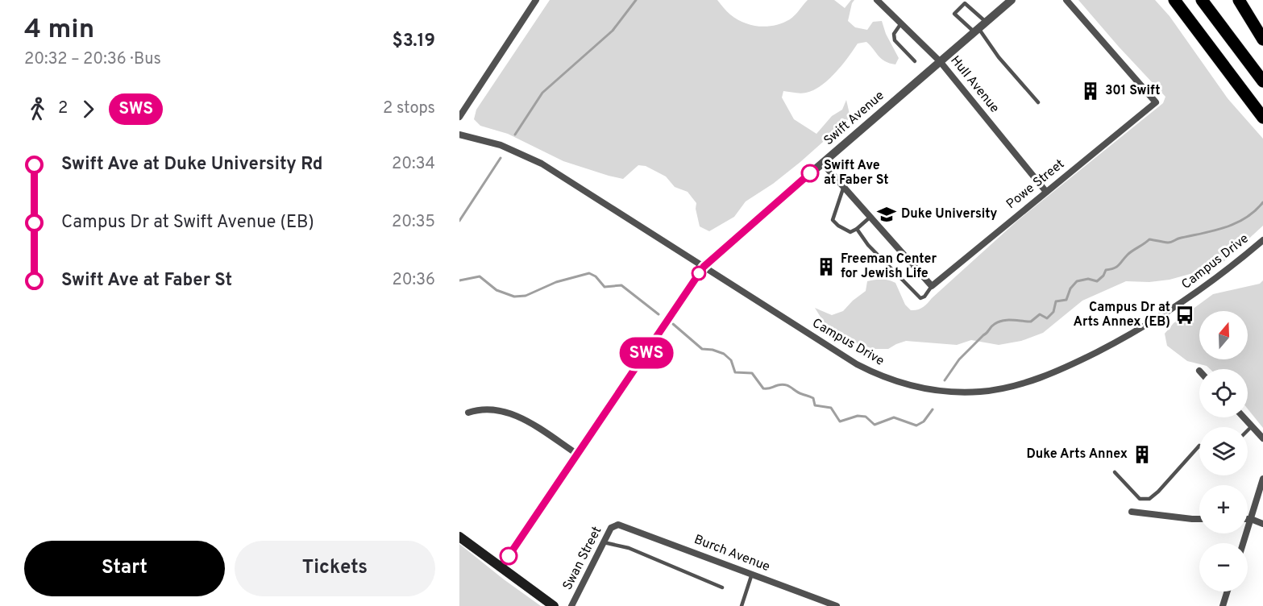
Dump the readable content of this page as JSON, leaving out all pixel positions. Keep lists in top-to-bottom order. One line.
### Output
{"streets":{"street":["Hull Avenue","Swift Avenue","Powe Street","Campus Drive","Burch Avenue","Swan Street"]},"crossings":[["Hull Avenue","Swift Avenue"],["Hull Avenue","Powe Street"],["Swift Avenue","Campus Drive"],["Burch Avenue","Swan Street"]],"places":{"building":["301 Swift","Freeman Center for Jewish Life","Duke Arts Annex"],"other":["Swift Ave at Faber St"],"school or university":["Duke University"],"bus stop":["Campus Dr at Arts Annex (EB)"]},"lines":["bus line SWS"],"north":"top","page":{"heading":["4 min","20:32 – 20:36 · Bus","$3.19"],"on_map":"SWS","legs":["2","SWS","2 stops"],"list":[{"name":"Swift Ave at Duke University Rd","value":"20:34"},{"name":"Campus Dr at Swift Avenue (EB)","value":"20:35"},{"name":"Swift Ave at Faber St","value":"20:36"}],"map_buttons":["+","−"],"buttons":["Start","Tickets"]}}
